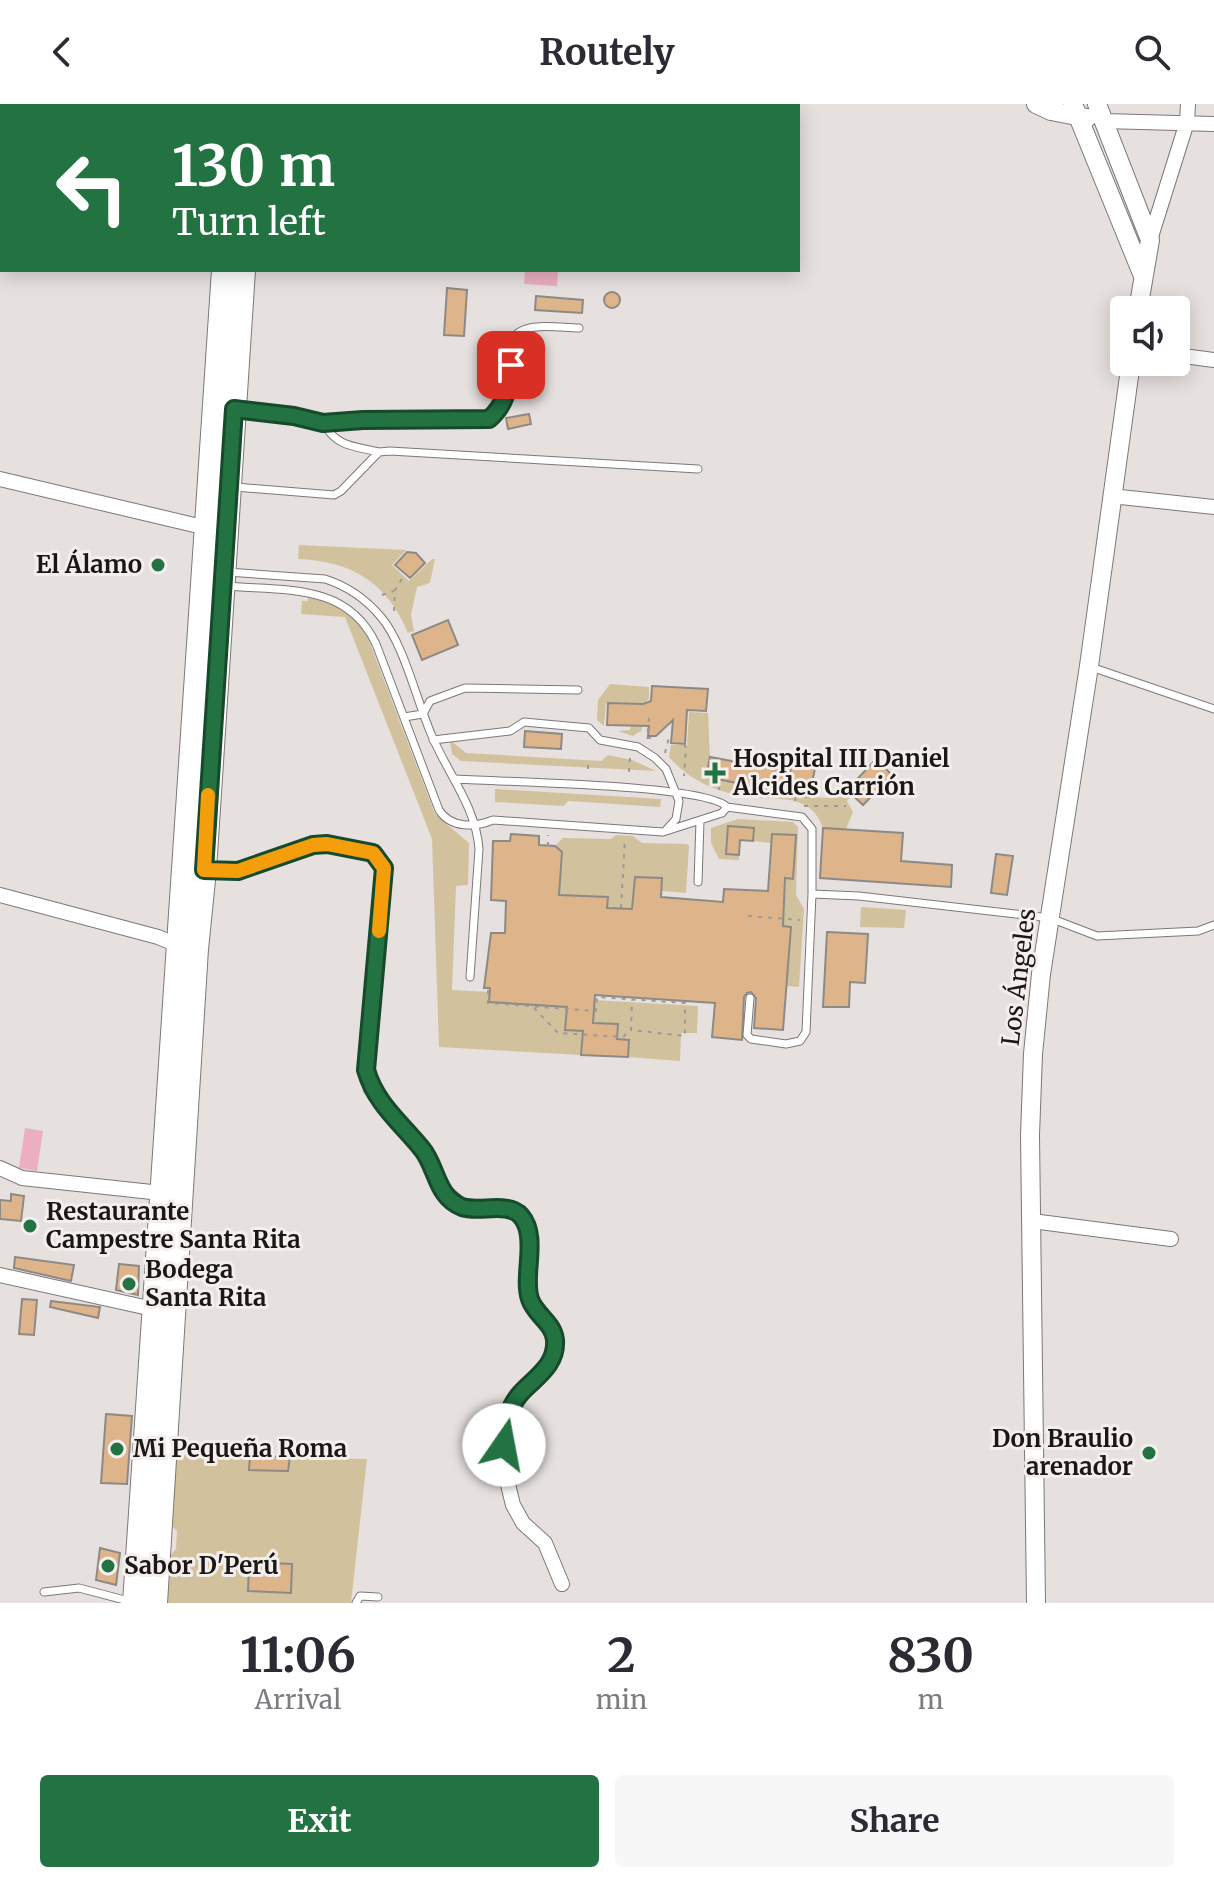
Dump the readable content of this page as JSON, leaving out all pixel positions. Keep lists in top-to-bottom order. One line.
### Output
{"streets":{"main road":["Los Ángeles"]},"places":{"other":["El Álamo","Restaurante Campestre Santa Rita","Bodega Santa Rita","Mi Pequeña Roma","Don Braulio arenador","Sabor D'Perú"],"health":["Hospital III Daniel Alcides Carrión"]},"page":{"header":"Routely","turn":["130 m","Turn left"],"eta":["11:06","Arrival","2","min","830","m"],"buttons":["Exit","Share"]}}
